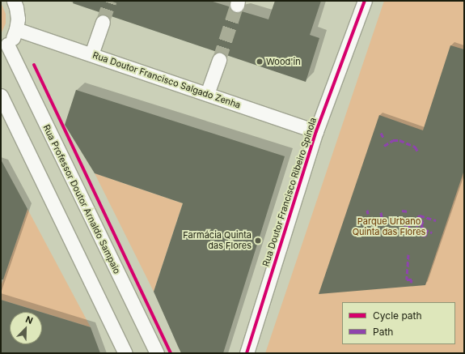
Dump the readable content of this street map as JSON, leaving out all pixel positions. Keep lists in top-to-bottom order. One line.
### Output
{"streets":{"street":["Rua Doutor Francisco Salgado Zenha","Rua Doutor Francisco Ribeiro Spínola","Rua Professor Doutor Arnaldo Sampaio"]},"crossings":[["Rua Doutor Francisco Salgado Zenha","Rua Doutor Francisco Ribeiro Spínola"]],"parks":["Parque Urbano Quinta das Flores"],"places":["Wood'in","Farmácia Quinta das Flores"],"legend":["Cycle path","Path"],"north":"top right"}
